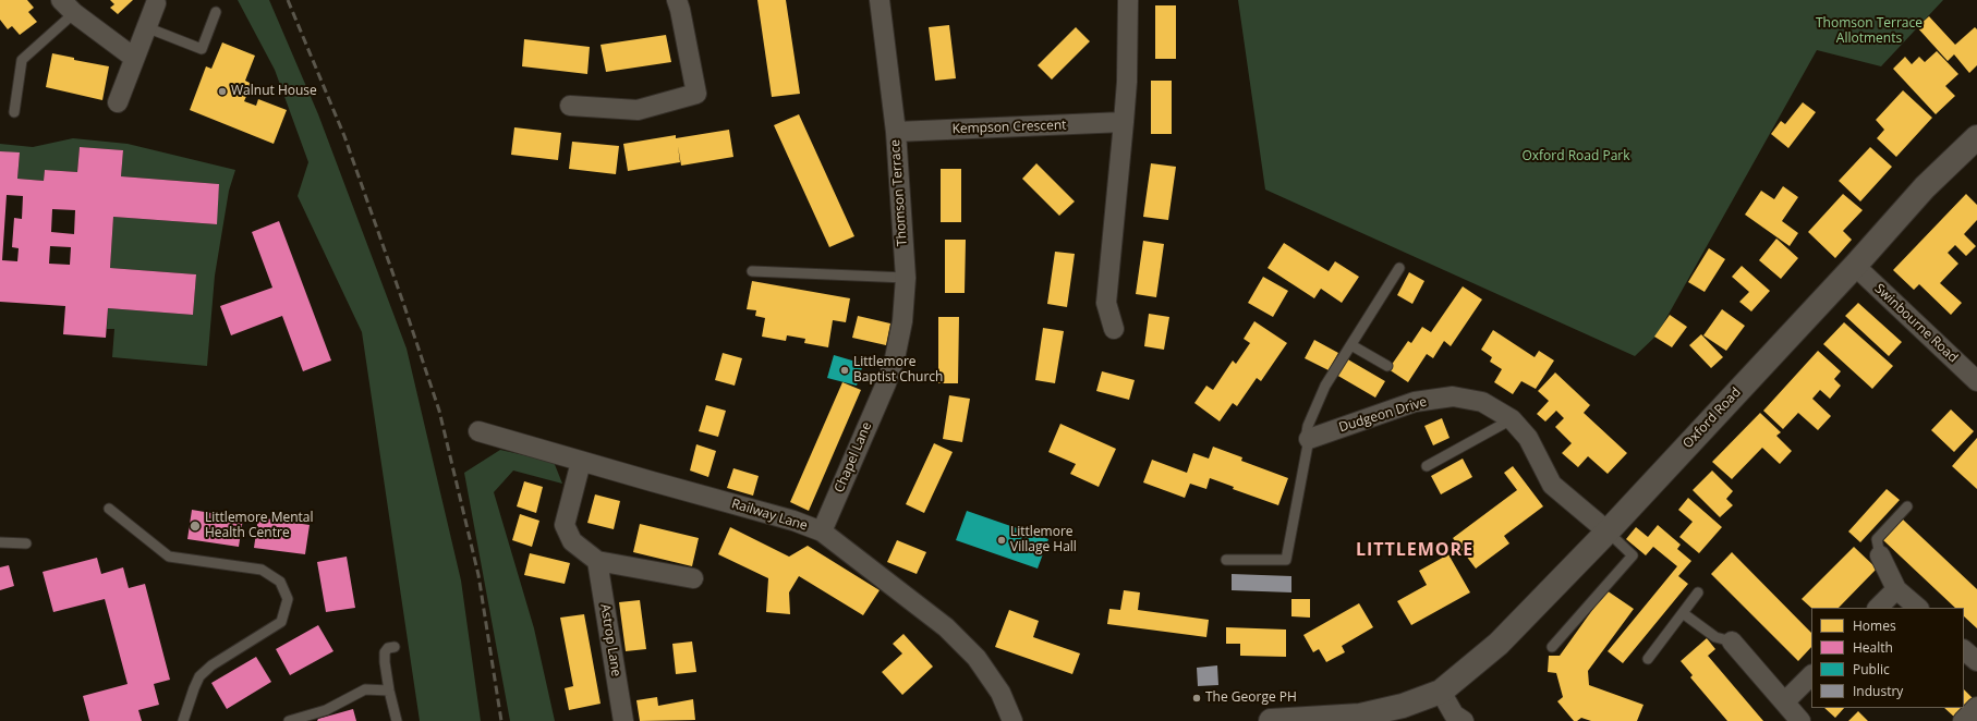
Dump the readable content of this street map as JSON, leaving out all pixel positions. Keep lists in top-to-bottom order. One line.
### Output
{"streets":{"street":["Kempson Crescent","Thomson Terrace","Swinbourne Road","Dudgeon Drive","Oxford Road","Chapel Lane","Railway Lane","Astrop Lane"]},"crossings":[["Kempson Crescent","Thomson Terrace"],["Thomson Terrace","Chapel Lane"],["Swinbourne Road","Oxford Road"],["Dudgeon Drive","Oxford Road"],["Chapel Lane","Railway Lane"]],"districts":["LITTLEMORE"],"parks":["Thomson Terrace Allotments","Oxford Road Park"],"places":["Walnut House","Littlemore Baptist Church","Littlemore Mental Health Centre","Littlemore Village Hall","The George PH"],"legend":["Homes","Health","Public","Industry"]}
